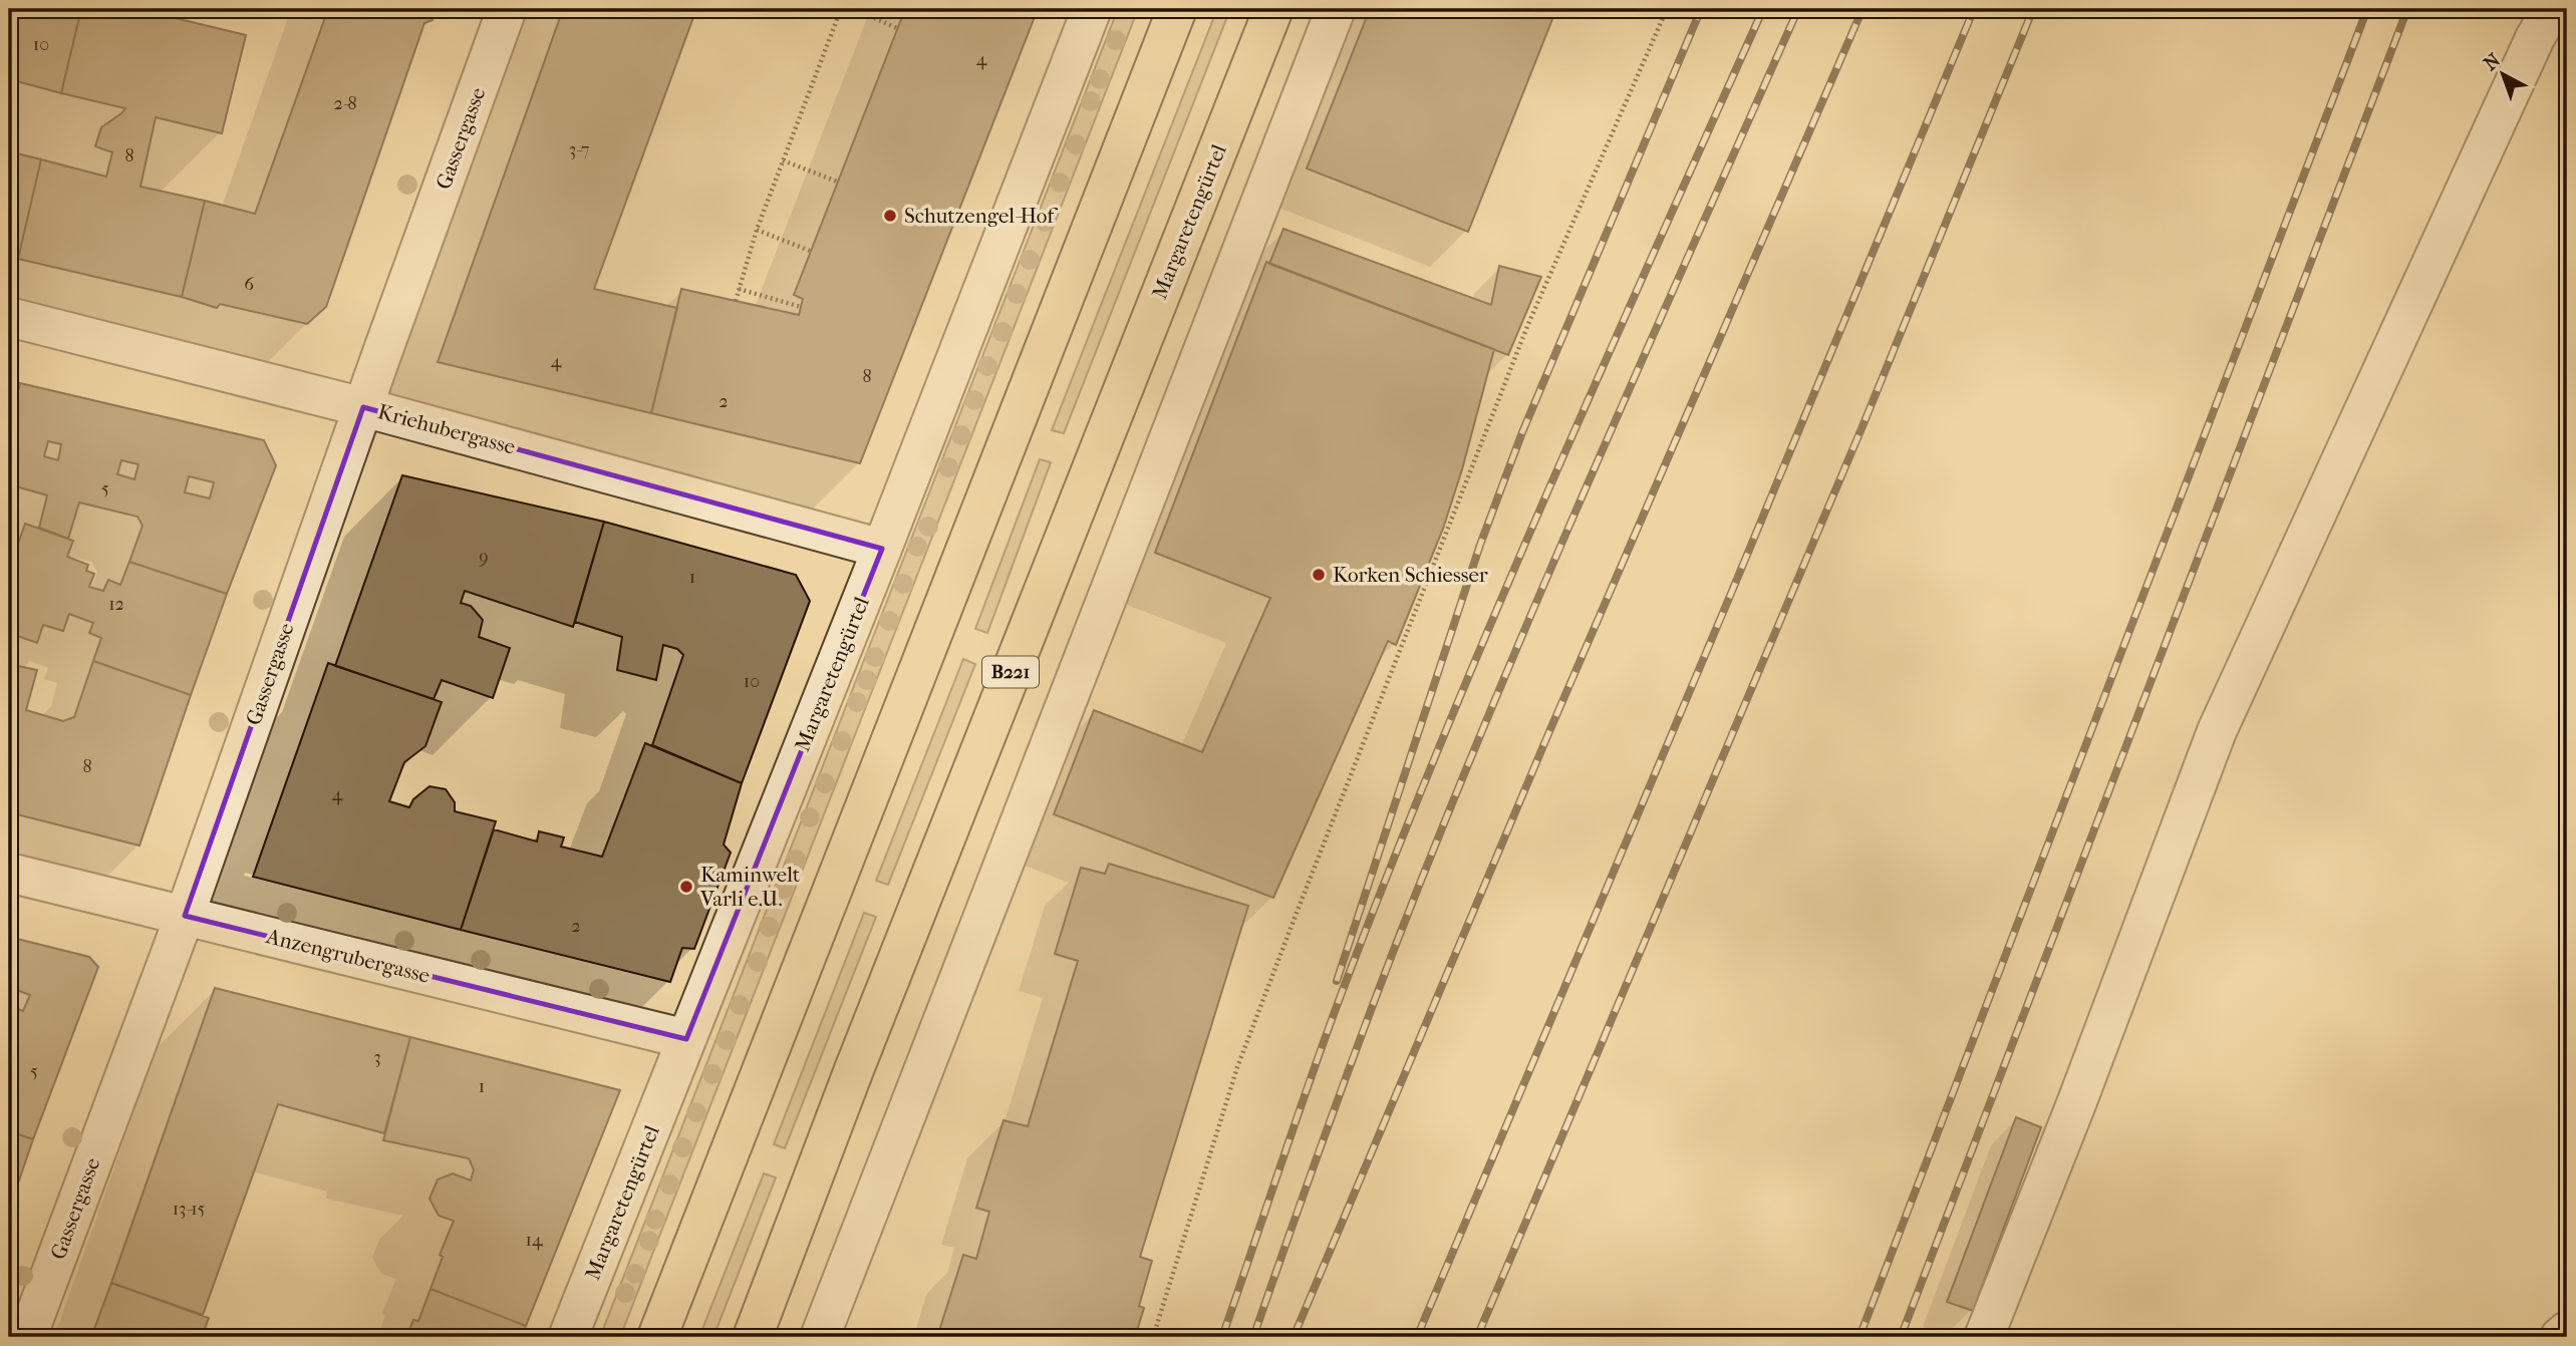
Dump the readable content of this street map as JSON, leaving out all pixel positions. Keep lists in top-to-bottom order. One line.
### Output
{"streets":{"main road":["Margaretengürtel","B221"],"street":["Gassergasse","Kriehubergasse","Anzengrubergasse"]},"crossings":[["Gassergasse","Kriehubergasse"],["Gassergasse","Anzengrubergasse"],["Margaretengürtel","Kriehubergasse"],["Margaretengürtel","Anzengrubergasse"]],"places":["Schutzengel-Hof","Korken Schiesser","Kaminwelt Varli e.U."],"house_numbers":["10","4","2-8","3-7","8","6","4","8","2","5","9","1","12","10","8","4","2","3","5","1","13-15","14"],"north":"top left"}
